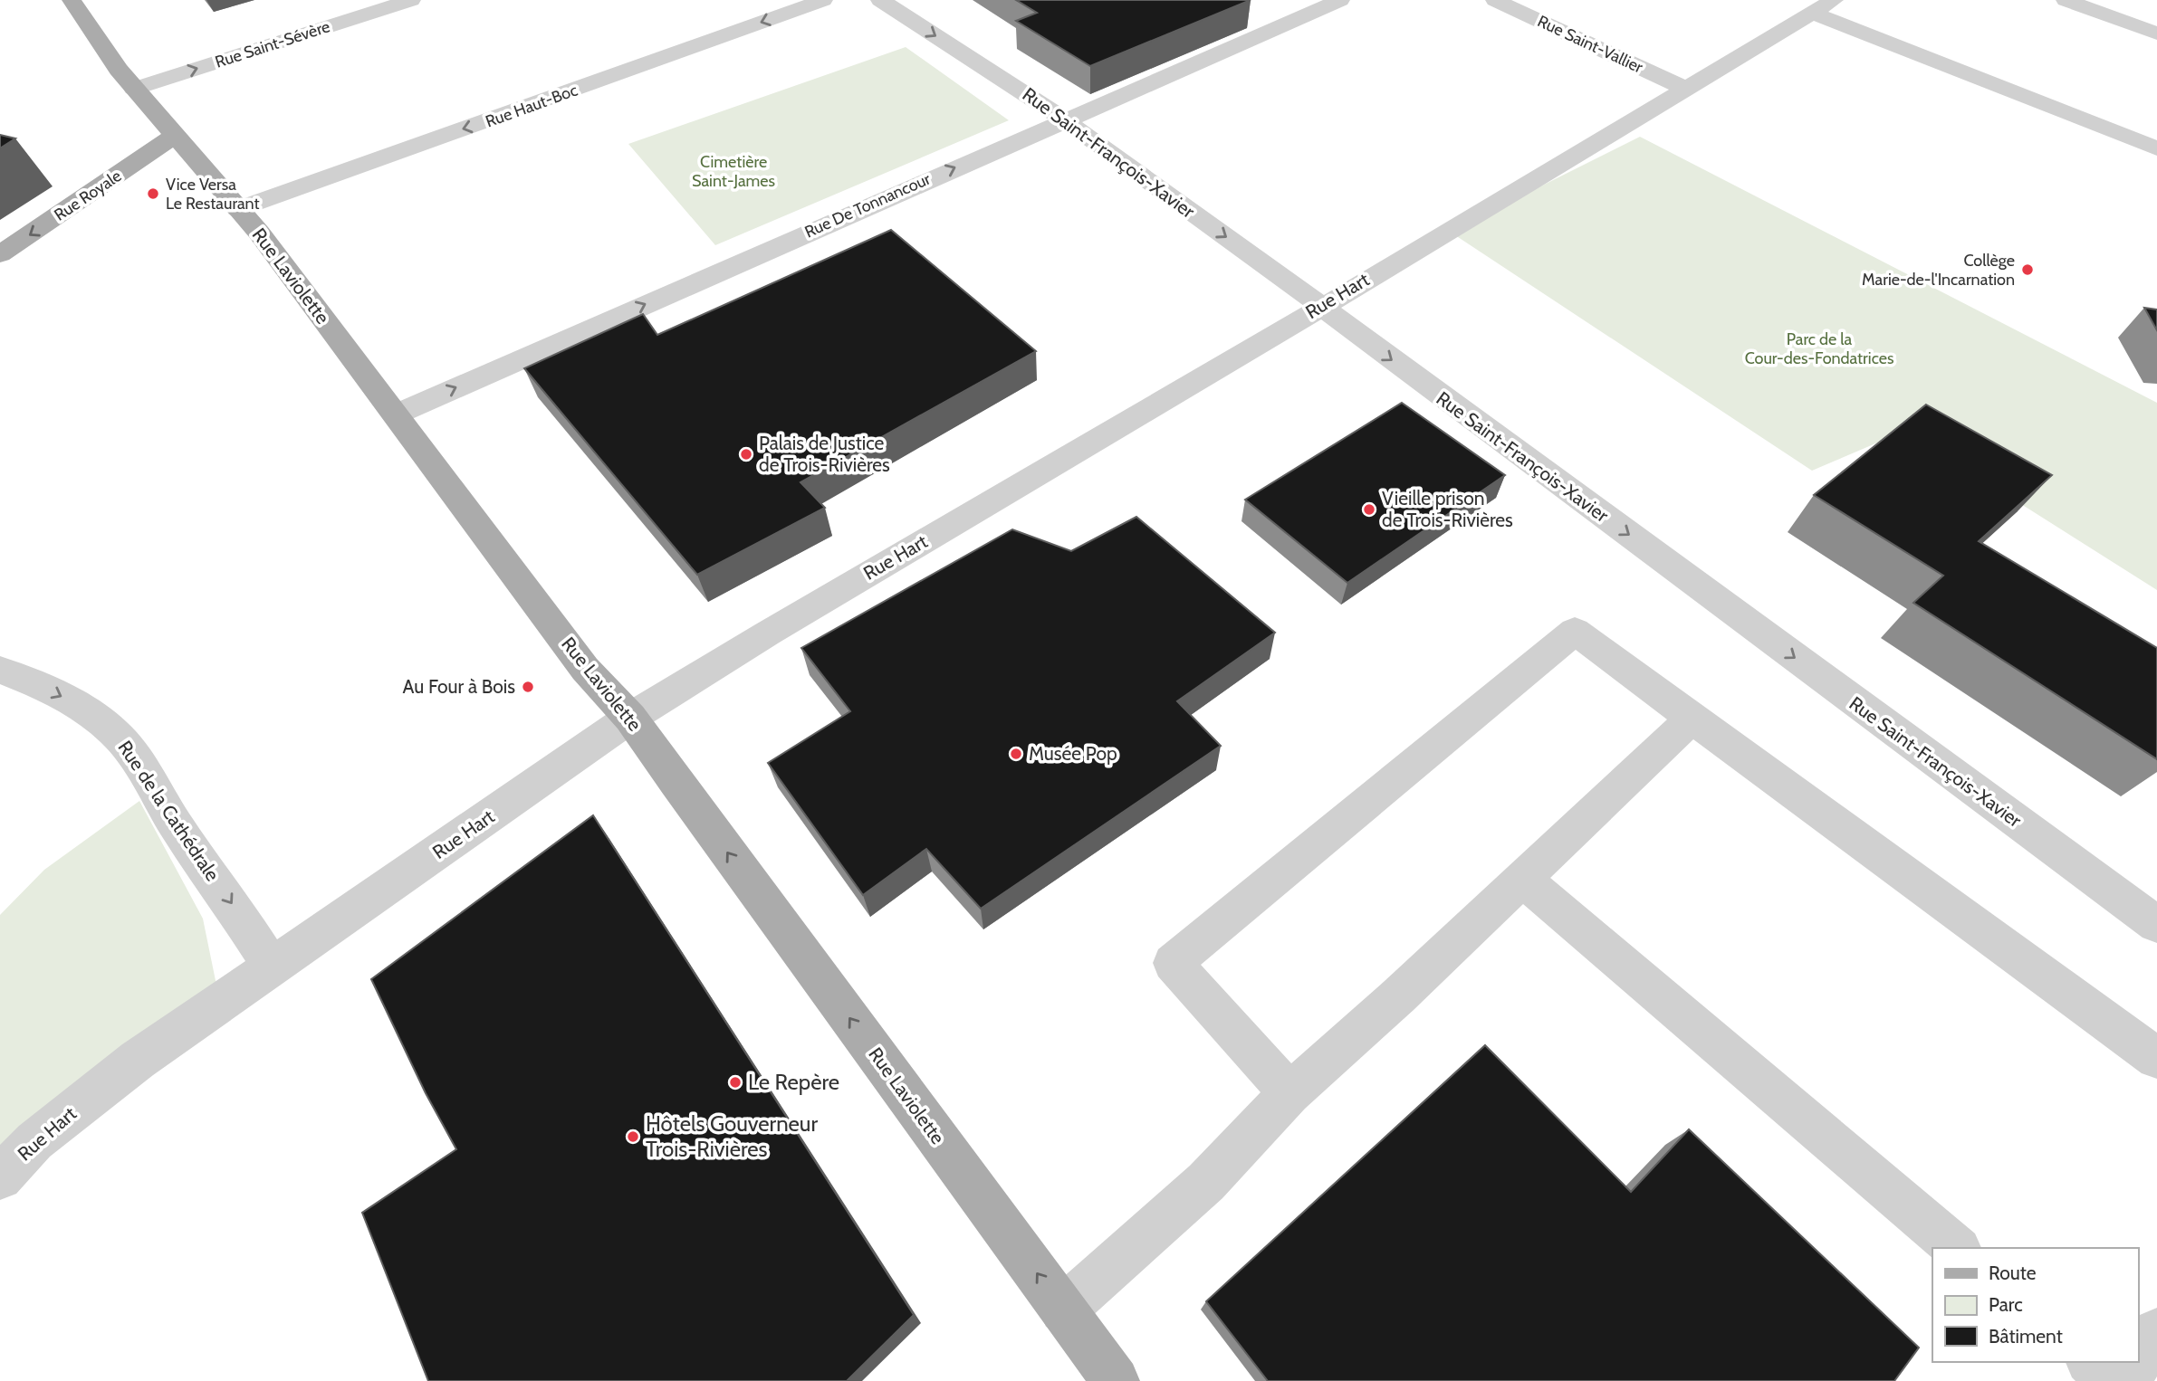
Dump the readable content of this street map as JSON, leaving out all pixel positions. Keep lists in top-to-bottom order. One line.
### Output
{"streets":{"main road":["Rue Royale","Rue Laviolette"],"street":["Rue Saint-Sévère","Rue Saint-Vallier","Rue Haut-Boc","Rue Saint-François-Xavier","Rue De Tonnancour","Rue Hart","Rue de la Cathédrale"]},"crossings":[["Rue Saint-Sévère","Rue Laviolette"],["Rue Saint-Vallier","Rue Hart"],["Rue Haut-Boc","Rue Laviolette"],["Rue Saint-François-Xavier","Rue De Tonnancour"],["Rue Saint-François-Xavier","Rue Hart"],["Rue Royale","Rue Laviolette"],["Rue De Tonnancour","Rue Laviolette"],["Rue Laviolette","Rue Hart"],["Rue Hart","Rue de la Cathédrale"]],"one_way":["Rue Saint-Sévère","Rue Haut-Boc","Rue Royale","Rue De Tonnancour","Rue Laviolette","Rue de la Cathédrale"],"parks":["Cimetière Saint-James","Parc de la Cour-des-Fondatrices"],"places":["Vice Versa Le Restaurant","Collège Marie-de-l'Incarnation","Palais de Justice de Trois-Rivières","Vieille prison de Trois-Rivières","Au Four à Bois","Musée Pop","Le Repère","Hôtels Gouverneur Trois-Rivières"],"legend":["Route","Parc","Bâtiment"]}
